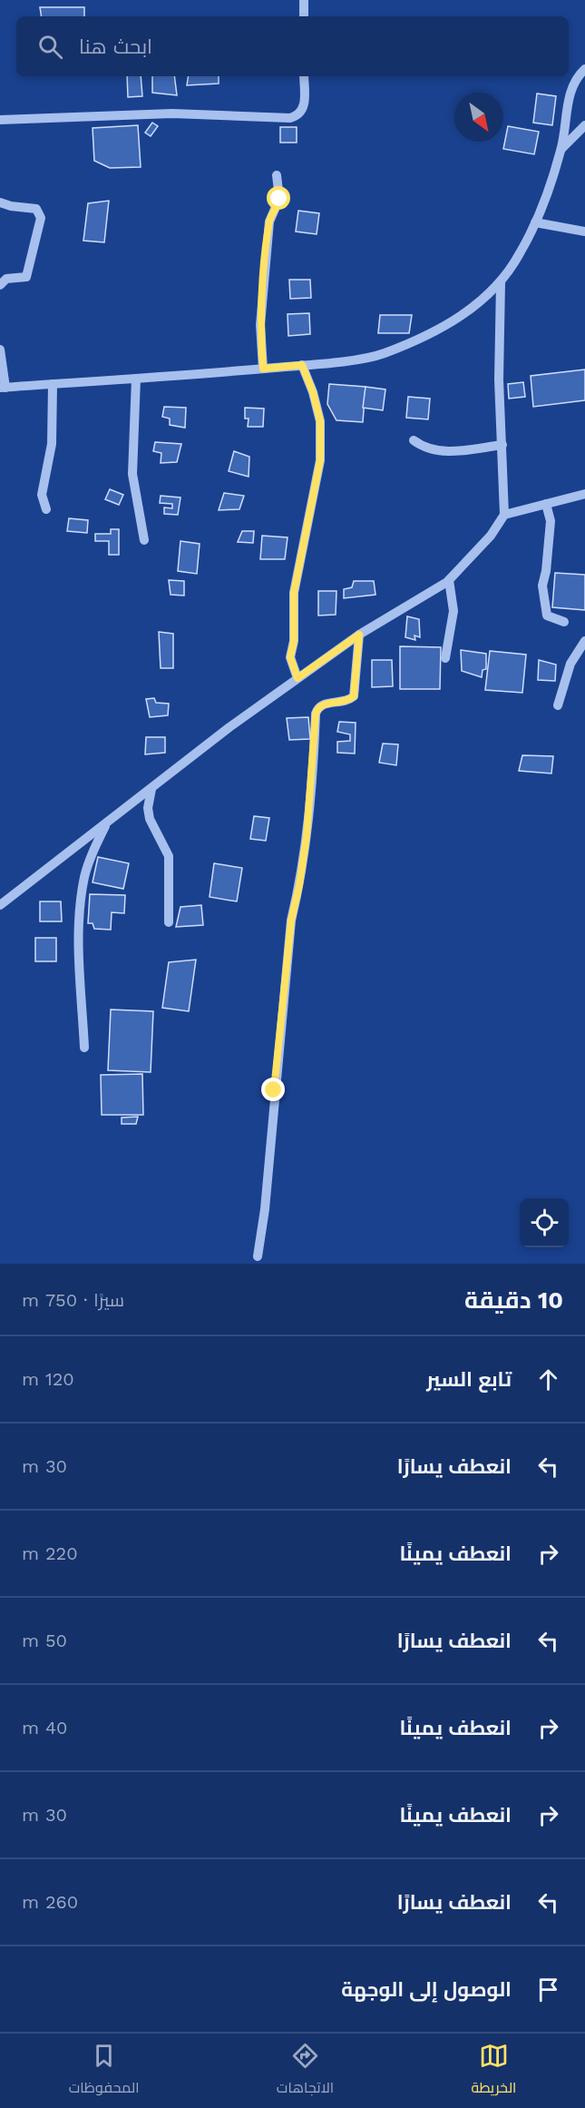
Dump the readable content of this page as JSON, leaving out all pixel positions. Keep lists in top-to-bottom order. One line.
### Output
{"north":"bottom right","page":{"search":"ابحث هنا","heading":["10 دقيقة","سيرًا · 750 m"],"list":[["تابع السير","120 m"],["انعطف يسارًا","30 m"],["انعطف يمينًا","220 m"],["انعطف يسارًا","50 m"],["انعطف يمينًا","40 m"],["انعطف يمينًا","30 m"],["انعطف يسارًا","260 m"],"الوصول إلى الوجهة"],"nav":["الخريطة","الاتجاهات","المحفوظات"]}}
